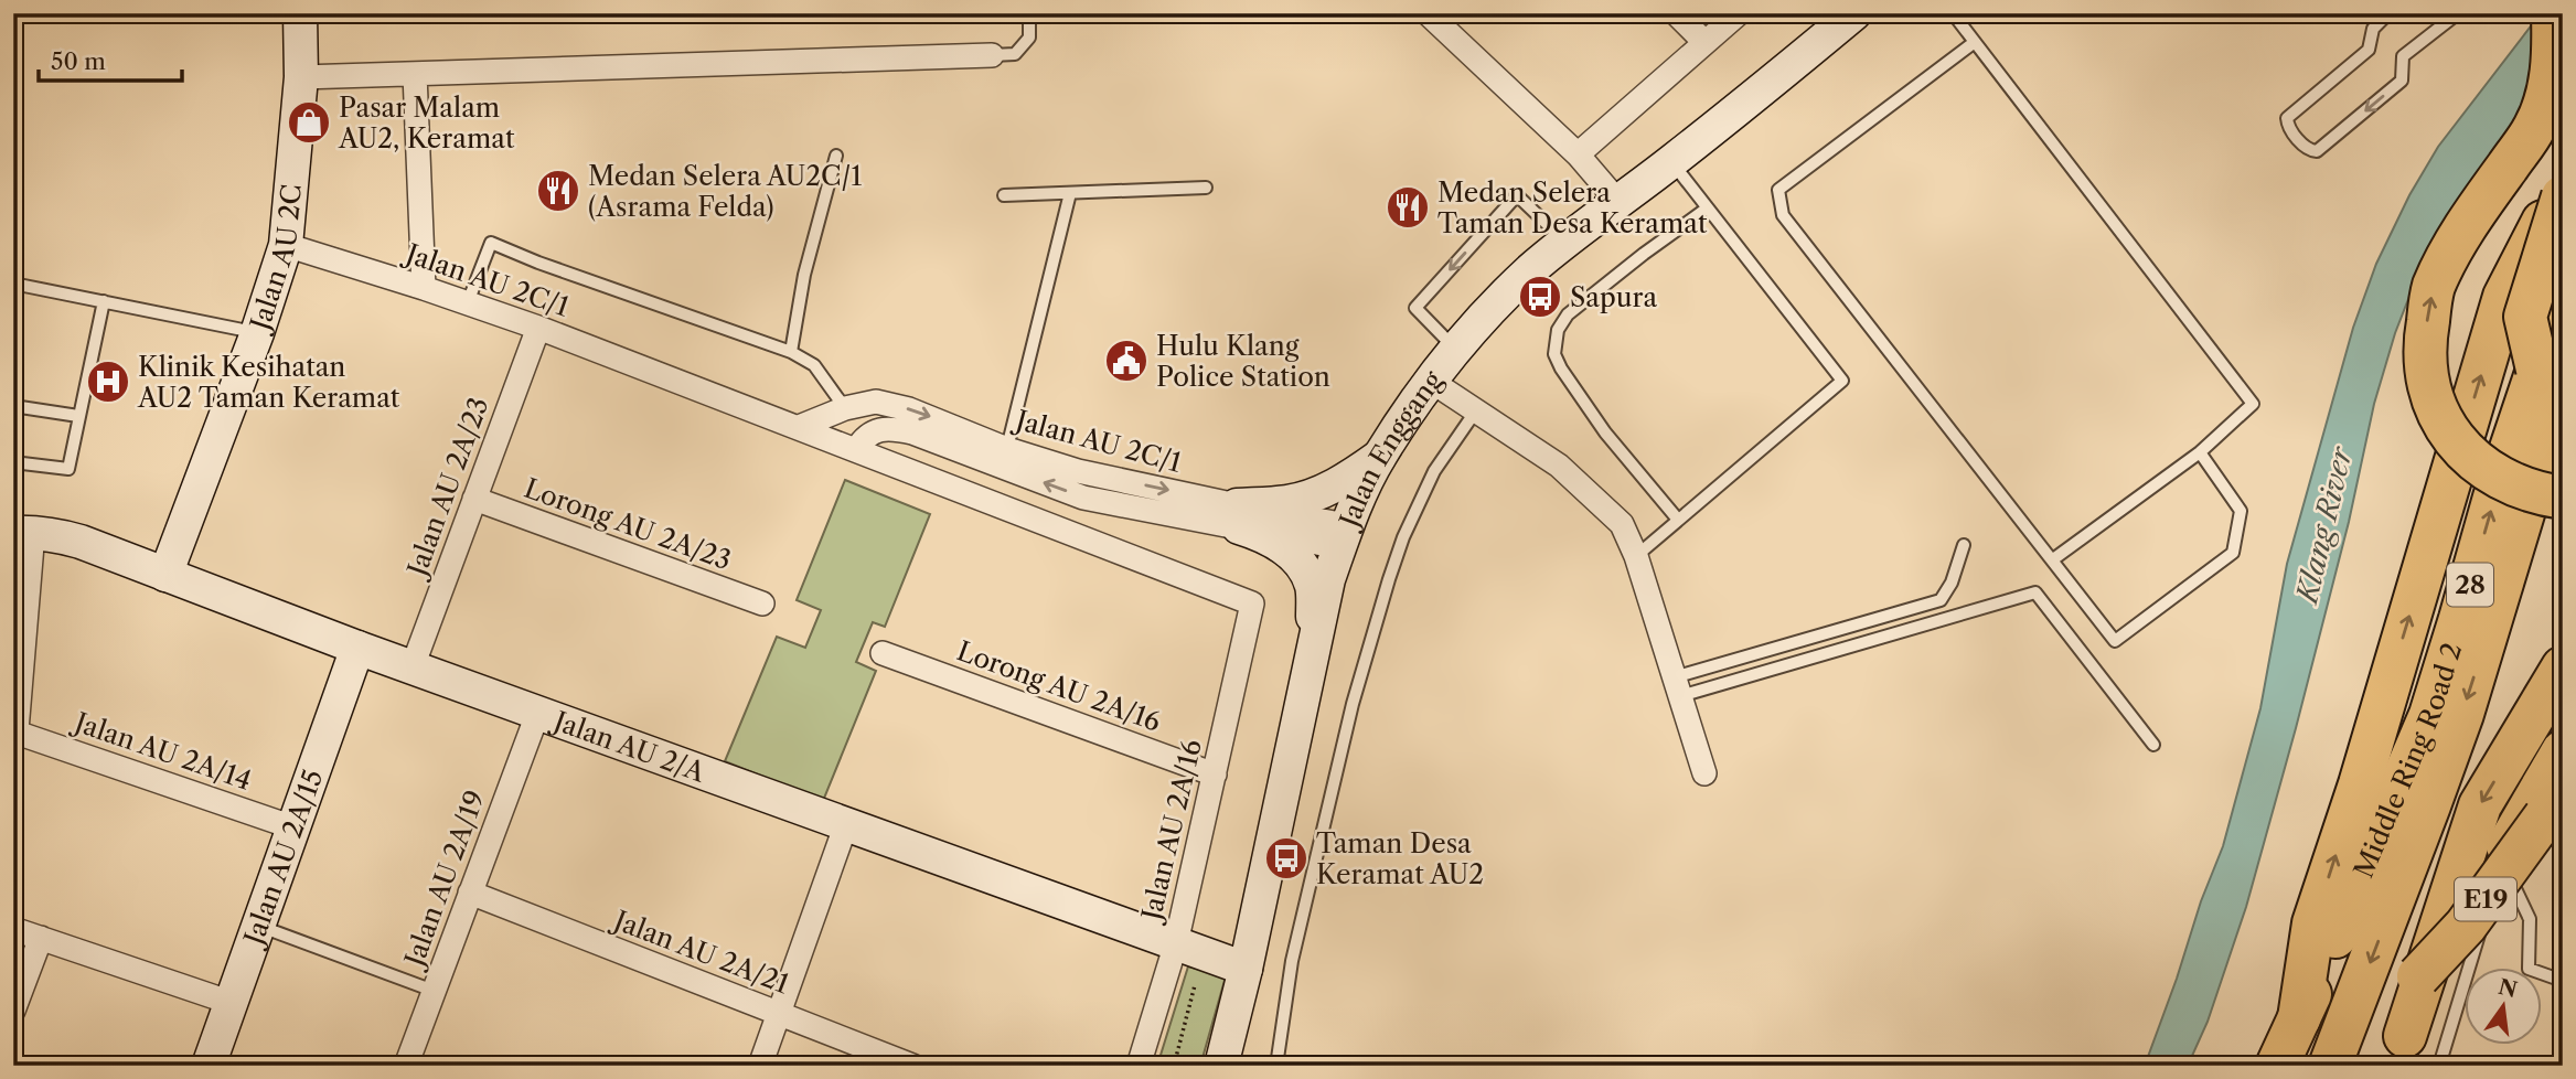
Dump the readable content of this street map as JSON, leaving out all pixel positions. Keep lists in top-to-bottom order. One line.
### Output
{"streets":{"highway":["28","Middle Ring Road 2","E19"],"street":["Jalan AU 2C","Jalan AU 2C/1","Jalan Enggang","Jalan AU 2A/23","Lorong AU 2A/23","Lorong AU 2A/16","Jalan AU 2/A","Jalan AU 2A/14","Jalan AU 2A/16","Jalan AU 2A/15","Jalan AU 2A/19","Jalan AU 2A/21"]},"crossings":[["Jalan AU 2C","Jalan AU 2C/1"],["Jalan AU 2C","Jalan AU 2/A"],["Jalan AU 2C/1","Jalan Enggang"],["Jalan AU 2C/1","Jalan AU 2A/23"],["Jalan AU 2C/1","Jalan AU 2A/16"],["Jalan Enggang","Jalan AU 2/A"],["Jalan AU 2A/23","Lorong AU 2A/23"],["Jalan AU 2A/23","Jalan AU 2/A"],["Lorong AU 2A/16","Jalan AU 2A/16"],["Jalan AU 2/A","Jalan AU 2A/16"],["Jalan AU 2/A","Jalan AU 2A/15"],["Jalan AU 2/A","Jalan AU 2A/19"],["Jalan AU 2A/14","Jalan AU 2A/15"],["Jalan AU 2A/19","Jalan AU 2A/21"]],"water":["Klang River"],"places":{"shop":["Pasar Malam AU2, Keramat"],"restaurant":["Medan Selera AU2C/1 (Asrama Felda)","Medan Selera Taman Desa Keramat"],"bus stop":["Sapura","Taman Desa Keramat AU2"],"public building":["Hulu Klang Police Station"],"hospital":["Klinik Kesihatan AU2 Taman Keramat"]},"scale_bar":"50 m","north":"top"}
